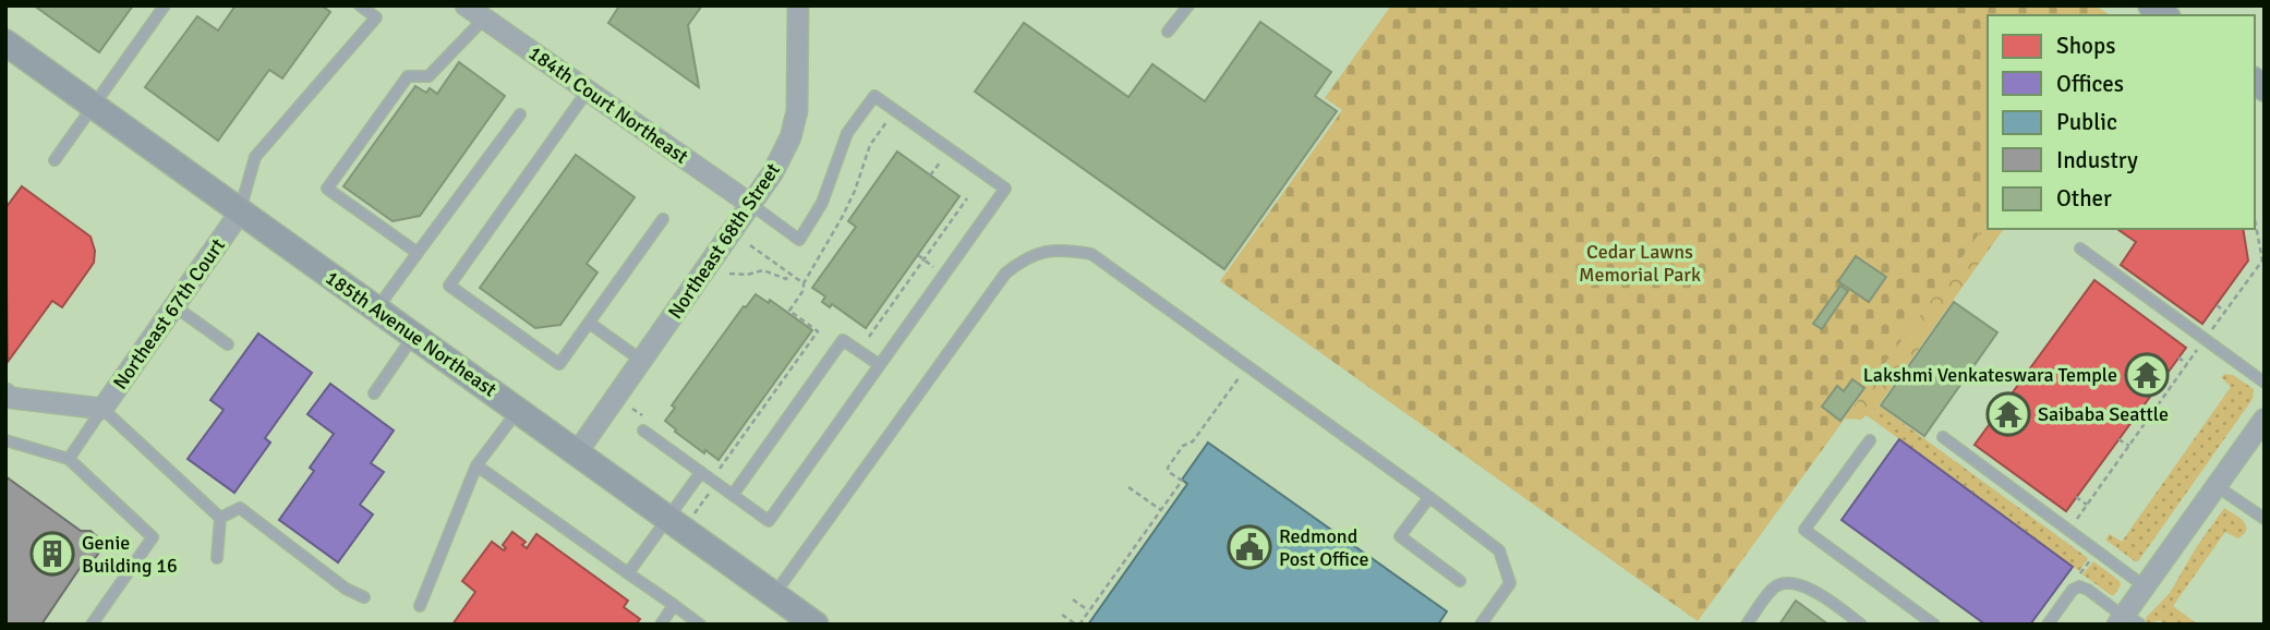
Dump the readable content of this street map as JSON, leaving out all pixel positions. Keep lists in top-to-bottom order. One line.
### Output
{"streets":{"street":["184th Court Northeast","Northeast 68th Street","Northeast 67th Court","185th Avenue Northeast"]},"crossings":[["184th Court Northeast","Northeast 68th Street"],["Northeast 68th Street","185th Avenue Northeast"],["Northeast 67th Court","185th Avenue Northeast"]],"parks":["Cedar Lawns Memorial Park"],"places":{"temple":["Lakshmi Venkateswara Temple","Saibaba Seattle"],"public building":["Redmond Post Office"],"building":["Genie Building 16"]},"legend":["Shops","Offices","Public","Industry","Other"]}
